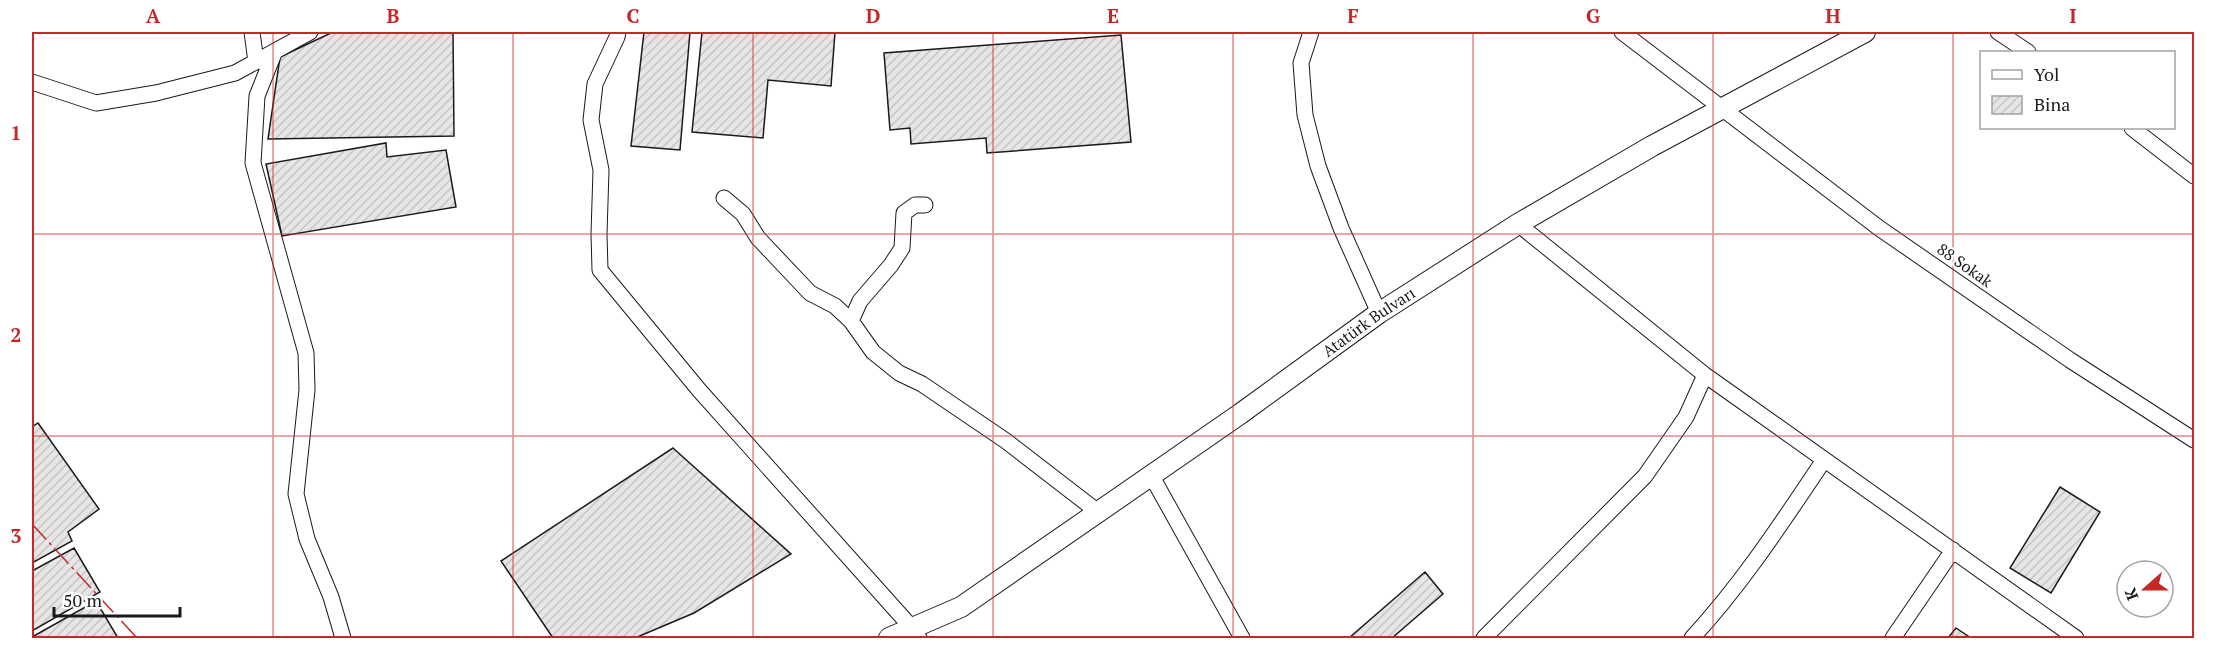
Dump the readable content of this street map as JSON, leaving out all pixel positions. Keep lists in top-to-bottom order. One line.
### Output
{"streets":{"street":["88 Sokak","Atatürk Bulvarı"]},"crossings":[["88 Sokak","Atatürk Bulvarı"]],"legend":["Yol","Bina"],"scale_bar":"50 m","north":"left","grid":{"columns":["A","B","C","D","E","F","G","H","I"],"rows":["1","2","3"]}}
